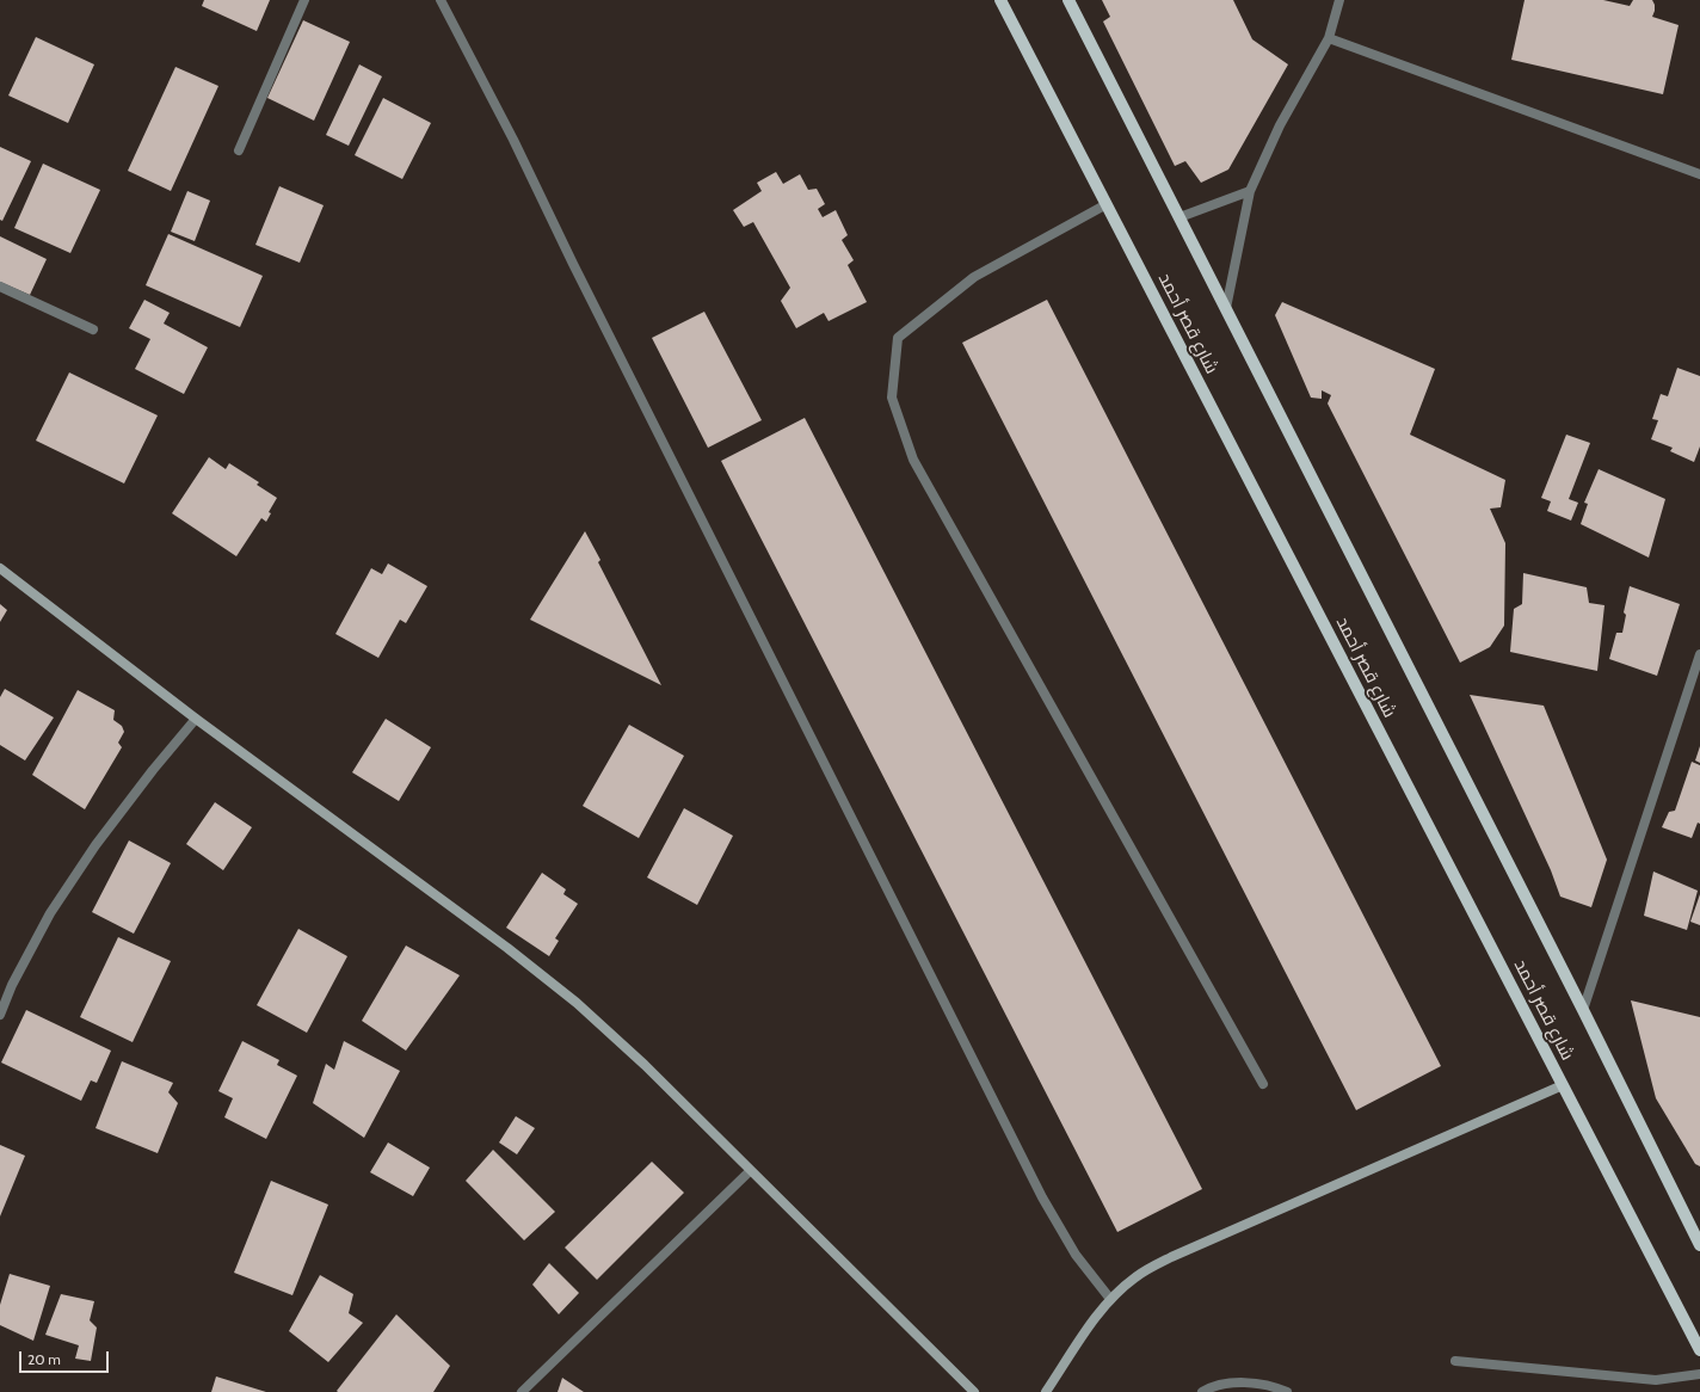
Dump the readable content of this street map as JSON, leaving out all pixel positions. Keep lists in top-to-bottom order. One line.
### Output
{"streets":{"main road":["شارع قصر أحمد"]},"scale_bar":"20 m"}
